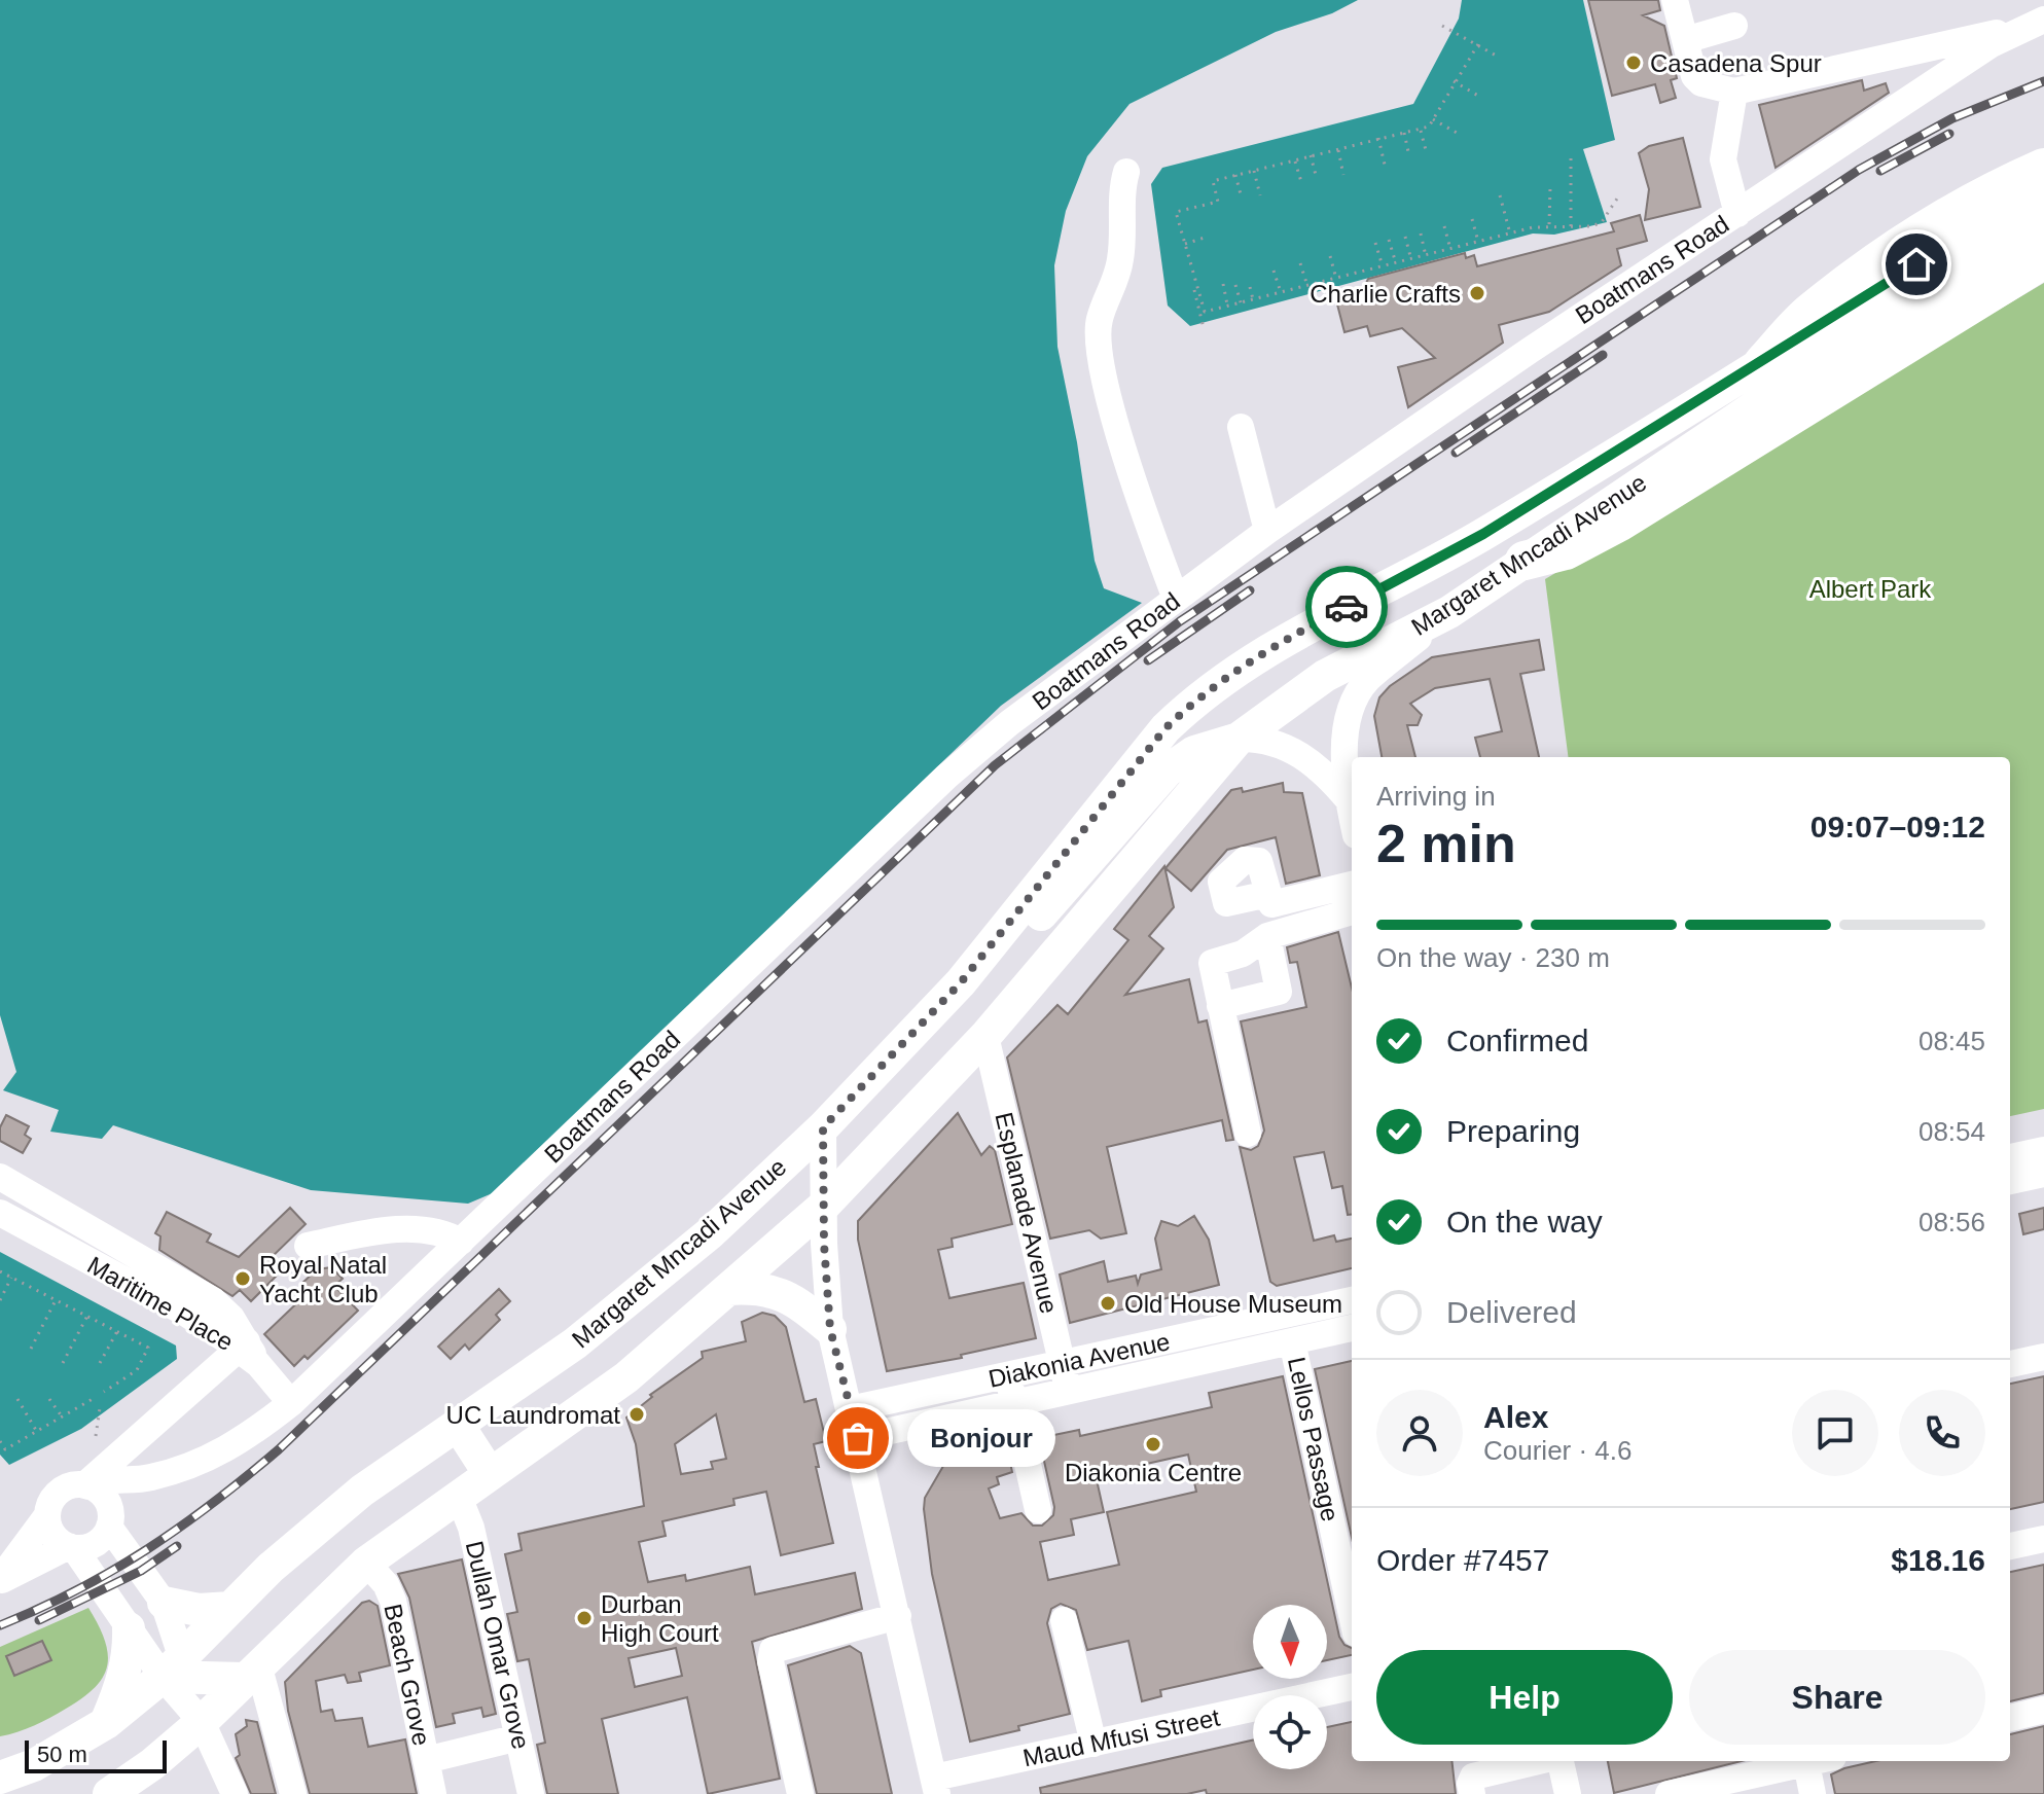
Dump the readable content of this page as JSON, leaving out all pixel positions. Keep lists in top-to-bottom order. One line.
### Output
{"streets":{"main road":["Margaret Mncadi Avenue"],"street":["Boatmans Road","Esplanade Avenue","Maritime Place","Diakonia Avenue","Lellos Passage","Dullah Omar Grove","Beach Grove","Maud Mfusi Street"]},"crossings":[["Boatmans Road","Maritime Place"],["Margaret Mncadi Avenue","Esplanade Avenue"],["Margaret Mncadi Avenue","Dullah Omar Grove"],["Margaret Mncadi Avenue","Beach Grove"],["Esplanade Avenue","Diakonia Avenue"],["Diakonia Avenue","Lellos Passage"]],"parks":["Albert Park"],"places":["Casadena Spur","Charlie Crafts","Royal Natal Yacht Club","Old House Museum","UC Laundromat","Bonjour","Diakonia Centre","Durban High Court"],"scale_bar":"50 m","north":"bottom","page":{"heading":["2 min","Arriving in","09:07–09:12"],"panel":["Alex","Courier · 4.6","Order #7457","$18.16"],"bar":"On the way · 230 m","list":[["Confirmed","08:45"],["Preparing","08:54"],["On the way","08:56"],"Delivered"],"bubble":"Bonjour","buttons":["Help","Share"],"scale":"50 m"}}
